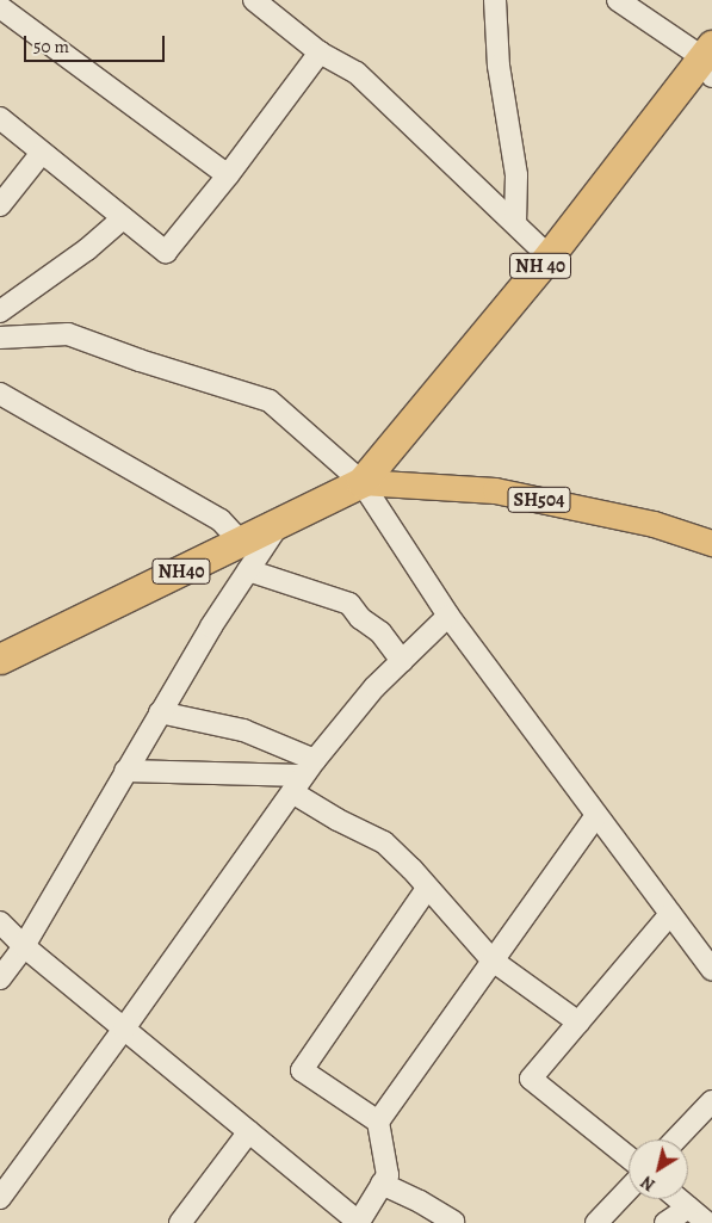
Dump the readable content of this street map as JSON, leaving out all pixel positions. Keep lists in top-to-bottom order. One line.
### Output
{"streets":{"highway":["NH 40","NH40"],"main road":["SH504"]},"crossings":[["NH 40","SH504"],["NH 40","NH40"],["SH504","NH40"]],"scale_bar":"50 m","north":"bottom left"}
